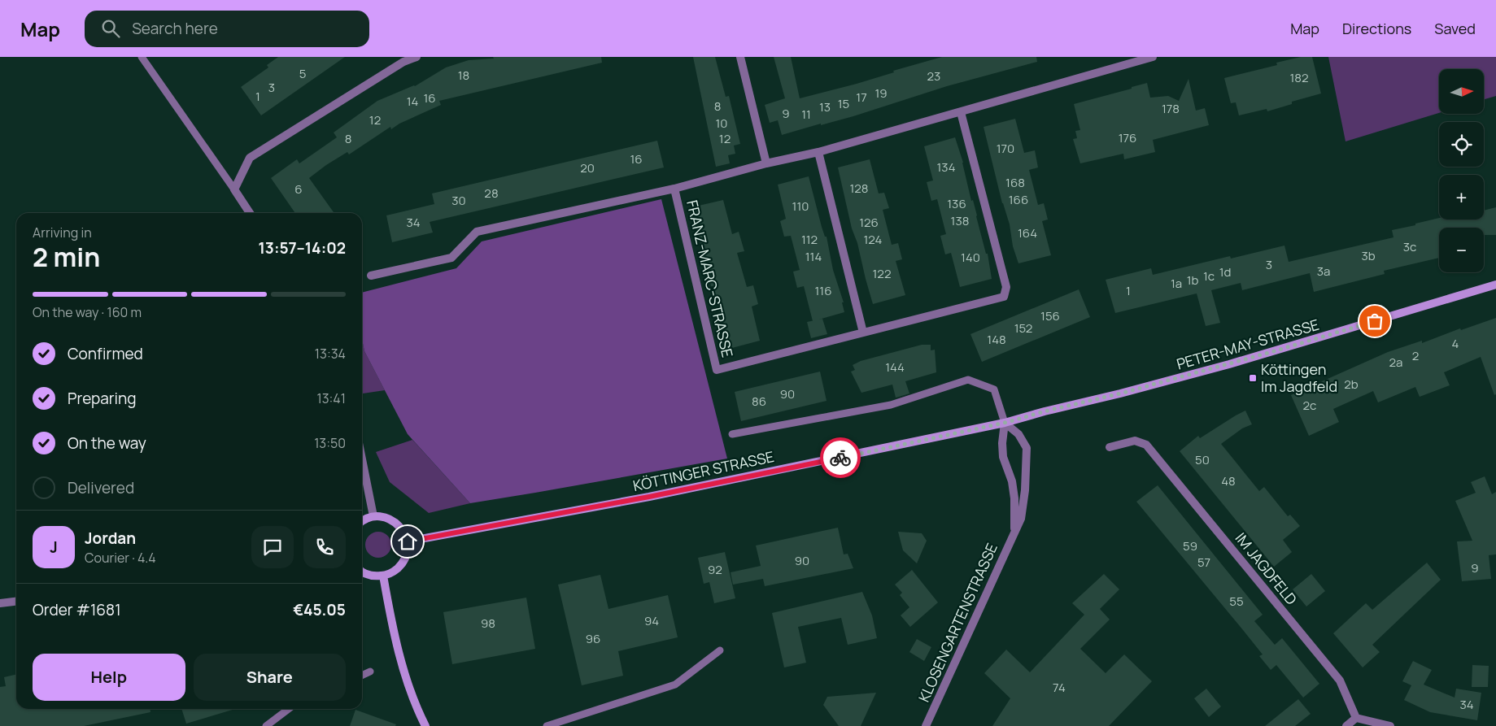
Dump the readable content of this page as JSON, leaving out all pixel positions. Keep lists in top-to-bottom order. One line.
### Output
{"streets":{"main road":["PETER-MAY-STRASSE","KÖTTINGER STRASSE"],"street":["FRANZ-MARC-STRASSE","IM JAGDFELD","KLOSENGARTENSTRASSE"]},"crossings":[["PETER-MAY-STRASSE","KÖTTINGER STRASSE"],["PETER-MAY-STRASSE","KLOSENGARTENSTRASSE"],["KÖTTINGER STRASSE","KLOSENGARTENSTRASSE"]],"places":{"transit":["Köttingen Im Jagdfeld"]},"house_numbers":["5","18","23","182","3","19","1","17","16","14","15","8","13","178","9","11","12","10","176","8","12","170","16","134","20","168","128","6","28","166","30","136","110","138","34","126","164","112","124","3c","3b","114","140","3","3a","1d","122","1c","1b","1a","116","1","156","152","148","4","2","2a","144","2b","90","86","2c","50","48","59","90","57","9","92","55","94","98","96","74","34"],"north":"right","page":{"header":"Map","search":"Search here","nav":["Map","Directions","Saved"],"map_buttons":["+","−"],"heading":["2 min","Arriving in","13:57–14:02"],"panel":["Jordan","Courier · 4.4","Order #1681","€45.05"],"bar":"On the way · 160 m","list":[["Confirmed","13:34"],["Preparing","13:41"],["On the way","13:50"],"Delivered"],"round":"J","buttons":["Help","Share"]}}
